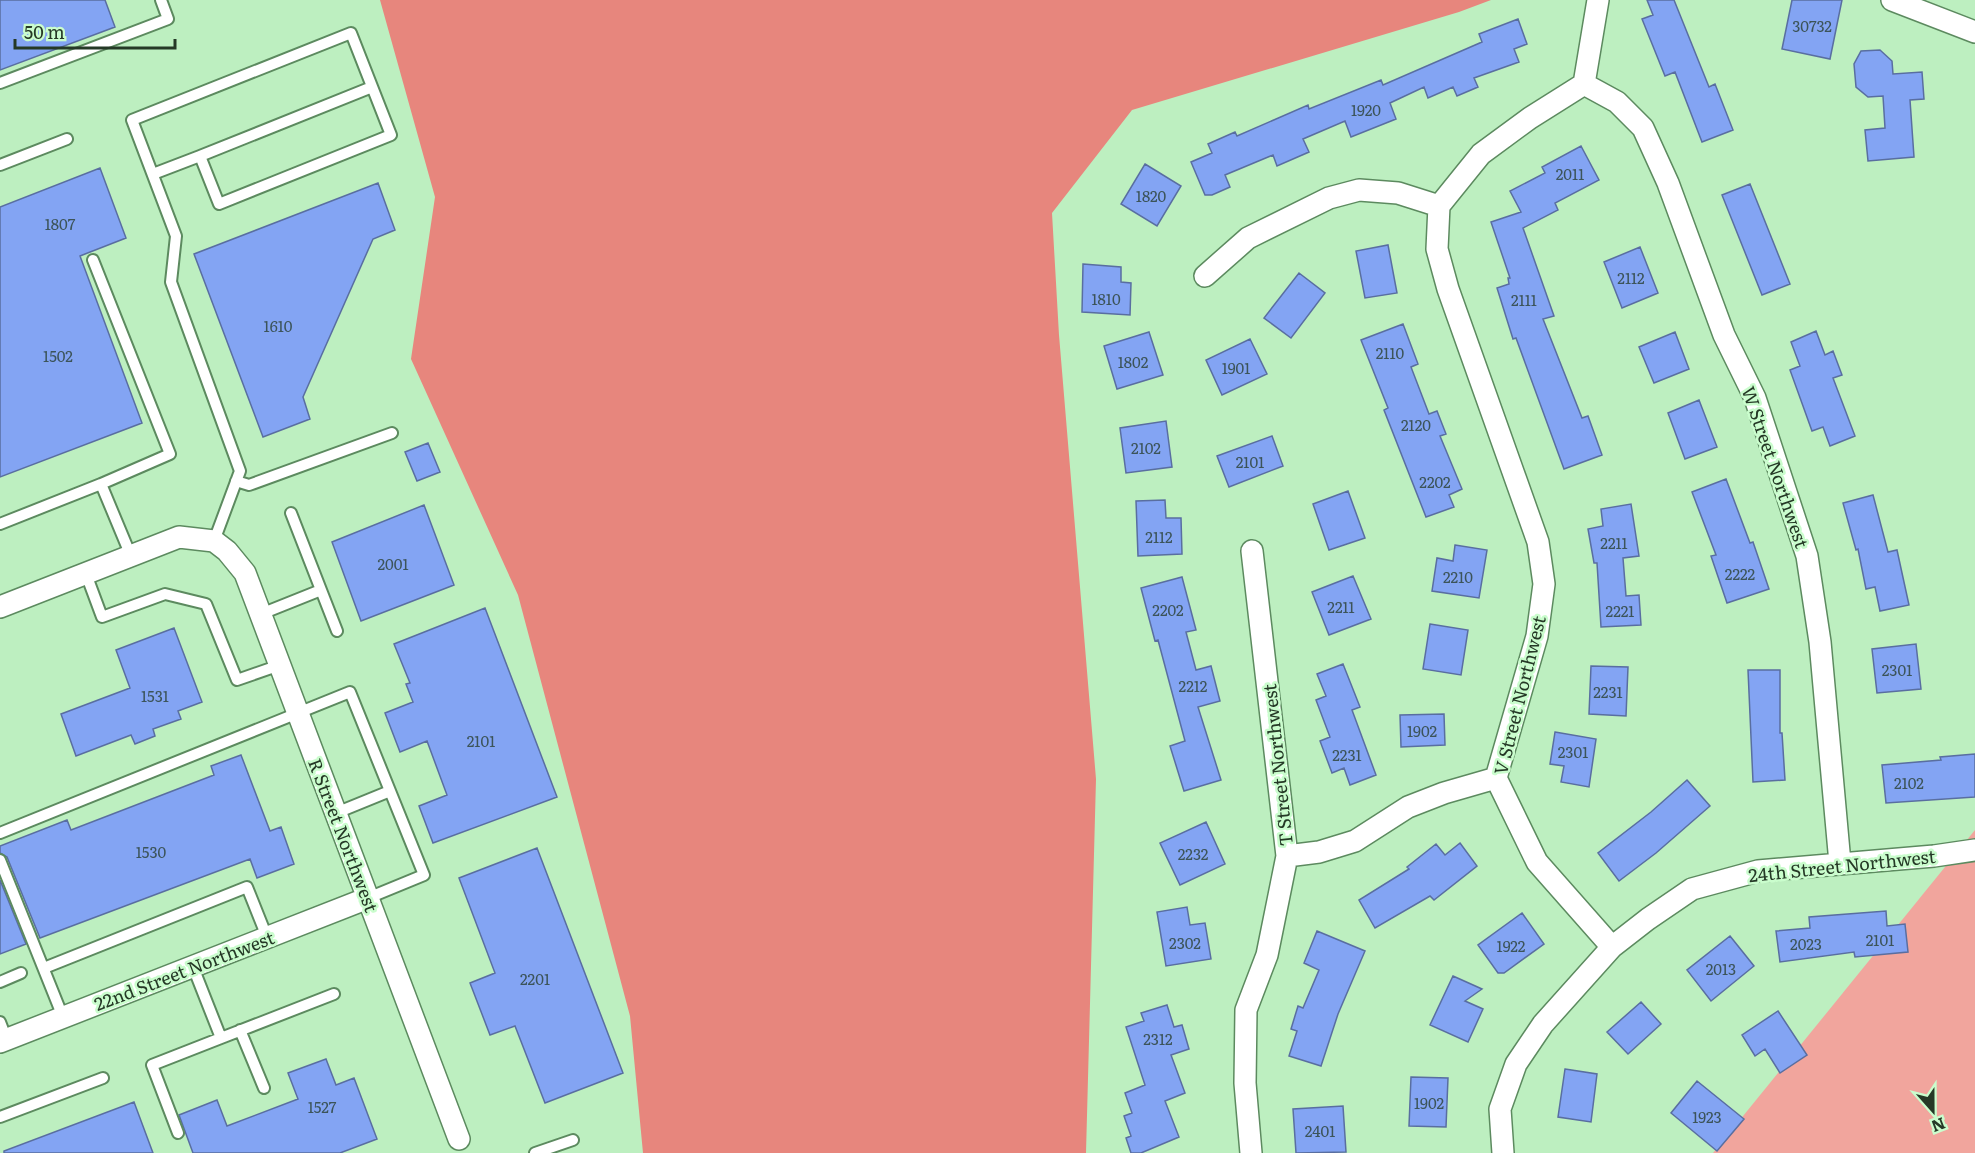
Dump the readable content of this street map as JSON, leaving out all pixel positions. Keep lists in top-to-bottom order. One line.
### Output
{"streets":{"street":["W Street Northwest","V Street Northwest","T Street Northwest","R Street Northwest","24th Street Northwest","22nd Street Northwest"]},"crossings":[["W Street Northwest","24th Street Northwest"],["V Street Northwest","24th Street Northwest"],["R Street Northwest","22nd Street Northwest"]],"house_numbers":["30732","1920","2011","1820","1807","2112","1810","2111","1610","2110","1502","1802","1901","2120","2102","2101","2202","2112","2211","2001","2222","2210","2211","2202","2221","2301","2212","2231","1531","1902","2101","2301","2231","2102","1530","2232","2101","2302","2023","1922","2013","2201","2312","1902","1527","1923","2401"],"scale_bar":"50 m","north":"bottom"}
